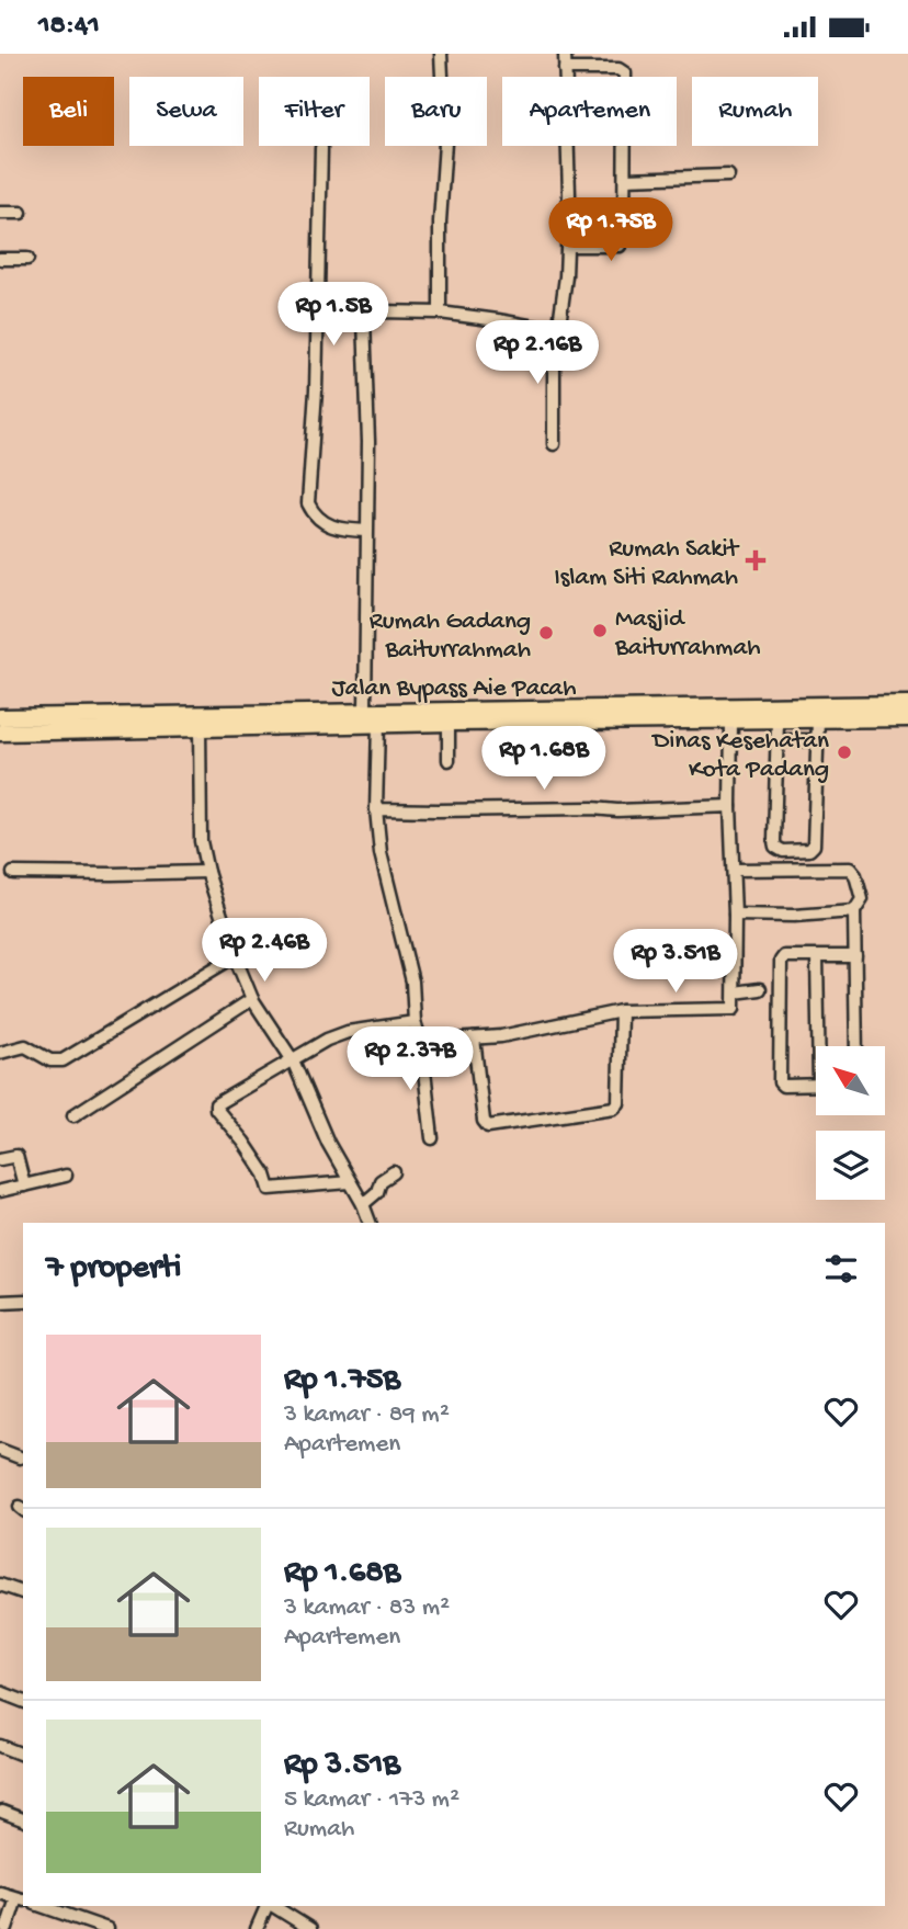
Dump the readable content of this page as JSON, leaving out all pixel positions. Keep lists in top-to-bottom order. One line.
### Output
{"streets":{"highway":["Jalan Bypass Aie Pacah"]},"places":{"health":["Rumah Sakit Islam Siti Rahmah"],"other":["Masjid Baiturrahmah","Rumah Gadang Baiturrahmah","Dinas Kesehatan Kota Padang"]},"north":"top left","page":{"status":"18:41","chip":["Beli","Sewa","Filter","Baru","Apartemen","Rumah"],"price":["Rp 1.75B","Rp 1.5B","Rp 2.16B","Rp 1.68B","Rp 2.46B","Rp 3.51B","Rp 2.37B"],"heading":"7 properti","list":[{"name":"Rp 1.75B","note":"3 kamar · 89 m² · Apartemen"},{"name":"Rp 1.68B","note":"3 kamar · 83 m² · Apartemen"},{"name":"Rp 3.51B","note":"5 kamar · 173 m² · Rumah"}]}}
